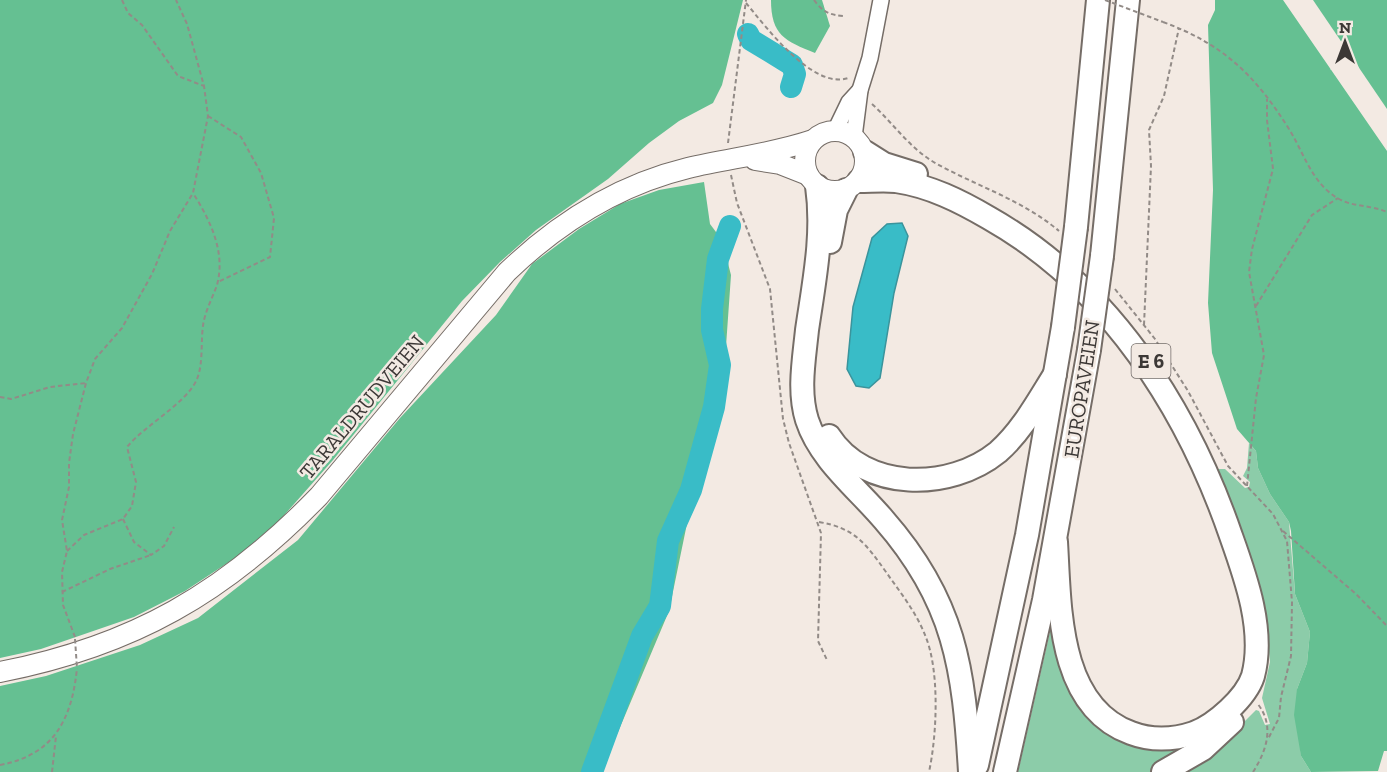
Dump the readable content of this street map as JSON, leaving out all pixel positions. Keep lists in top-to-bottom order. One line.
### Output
{"streets":{"highway":["E 6","EUROPAVEIEN"],"main road":["TARALDRUDVEIEN"]},"crossings":[["E 6","EUROPAVEIEN"],["E 6","TARALDRUDVEIEN"]],"north":"top"}
